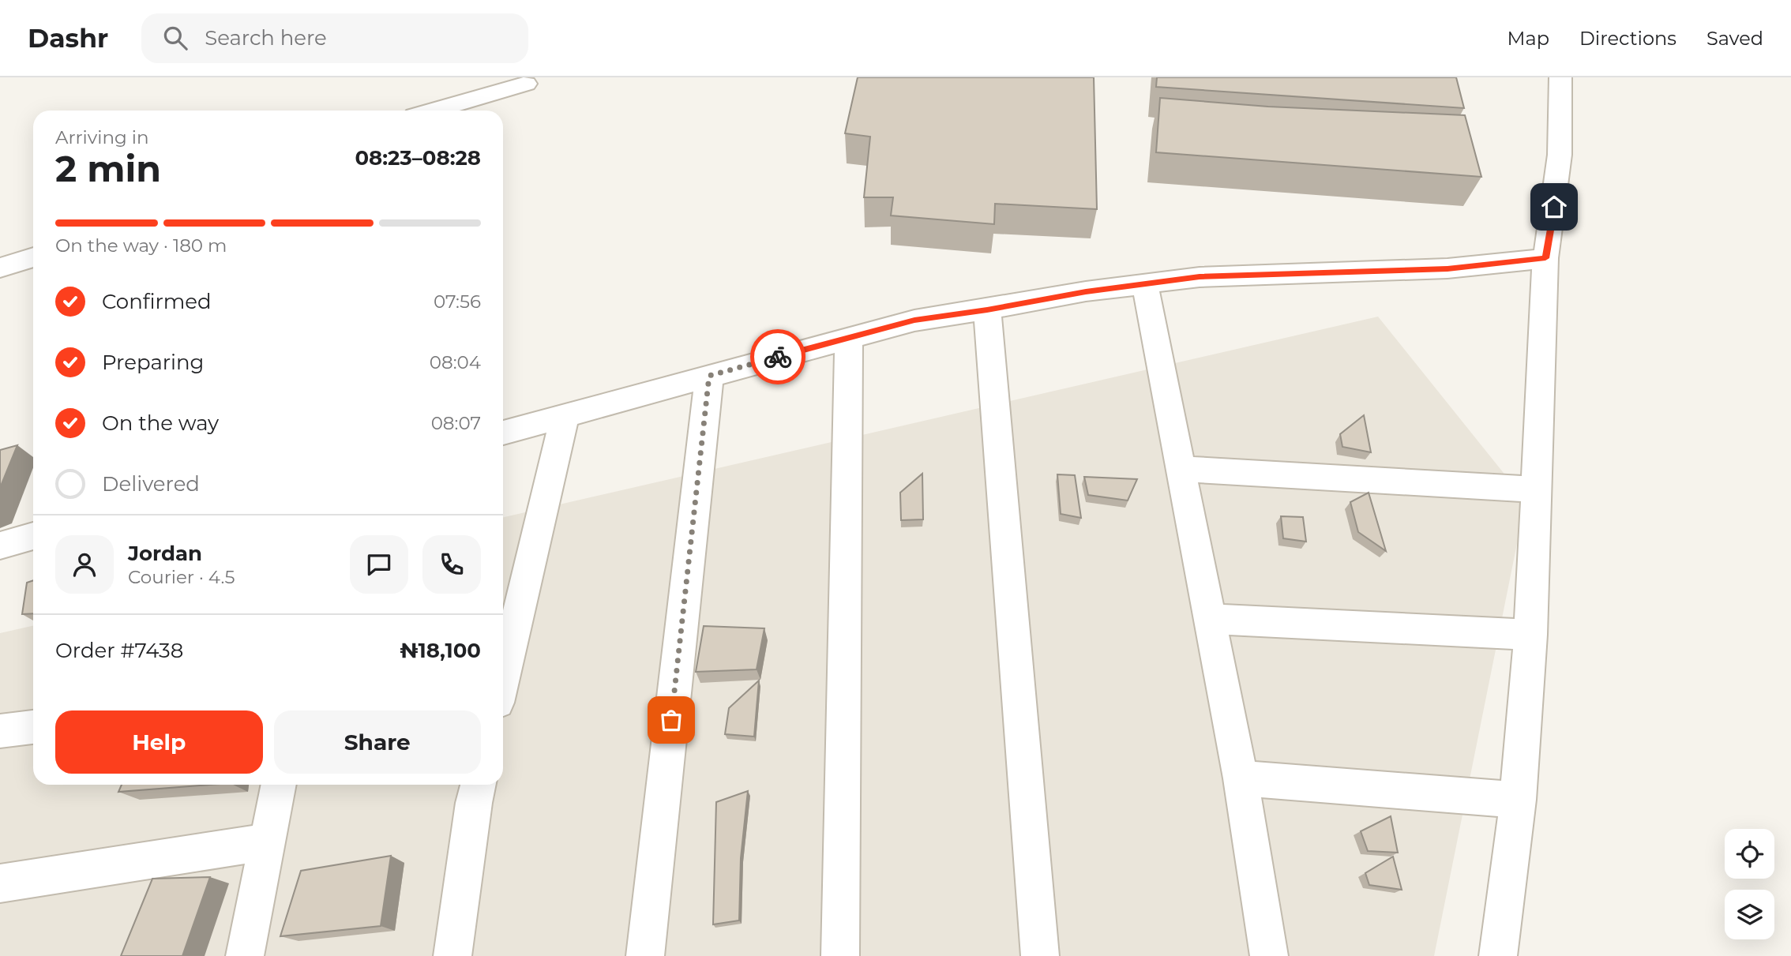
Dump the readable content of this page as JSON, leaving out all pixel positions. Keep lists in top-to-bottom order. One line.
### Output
{"page":{"header":"Dashr","search":"Search here","nav":["Map","Directions","Saved"],"heading":["2 min","Arriving in","08:23–08:28"],"panel":["Jordan","Courier · 4.5","Order #7438","₦18,100"],"bar":"On the way · 180 m","list":[["Confirmed","07:56"],["Preparing","08:04"],["On the way","08:07"],"Delivered"],"buttons":["Help","Share"]}}
